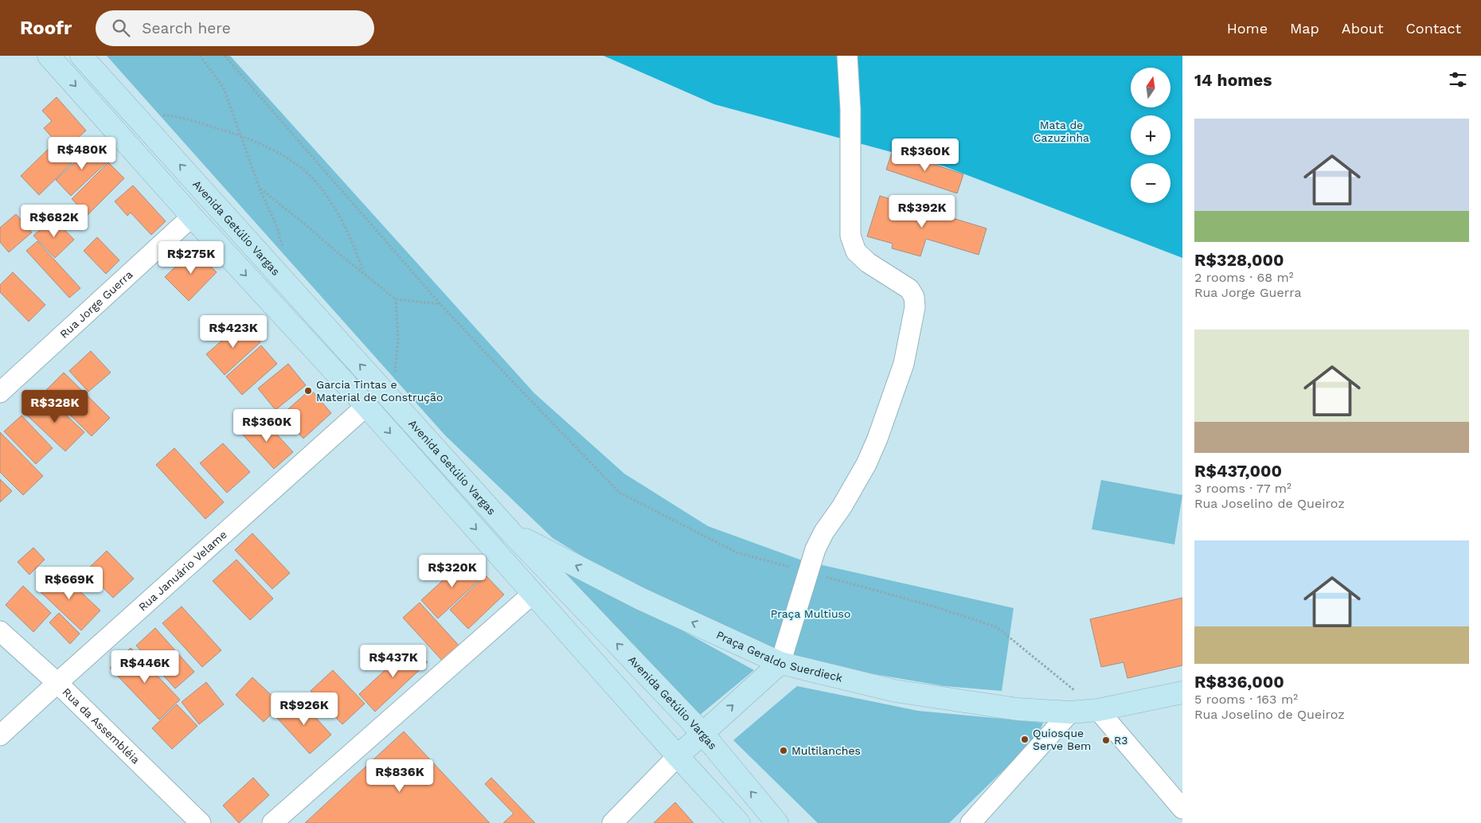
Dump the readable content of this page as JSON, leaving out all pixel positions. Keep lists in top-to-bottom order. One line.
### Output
{"streets":{"main road":["Avenida Getúlio Vargas","Praça Geraldo Suerdieck"],"street":["Rua Jorge Guerra","Rua Januário Velame","Rua da Assembléia"]},"crossings":[["Avenida Getúlio Vargas","Praça Geraldo Suerdieck"],["Rua Januário Velame","Rua da Assembléia"]],"parks":["Mata de Cazuzinha","Praça Multiuso"],"places":["Garcia Tintas e Material de Construção","Quiosque Serve Bem","R3","Multilanches"],"north":"top","page":{"header":"Roofr","search":"Search here","nav":["Home","Map","About","Contact"],"heading":"14 homes","map_buttons":["+","−"],"list":[{"name":"R$328,000","note":"2 rooms · 68 m² · Rua Jorge Guerra"},{"name":"R$437,000","note":"3 rooms · 77 m² · Rua Joselino de Queiroz"},{"name":"R$836,000","note":"5 rooms · 163 m² · Rua Joselino de Queiroz"}],"price":["R$480K","R$360K","R$392K","R$682K","R$275K","R$423K","R$328K","R$360K","R$320K","R$669K","R$437K","R$446K","R$926K","R$836K"]}}
